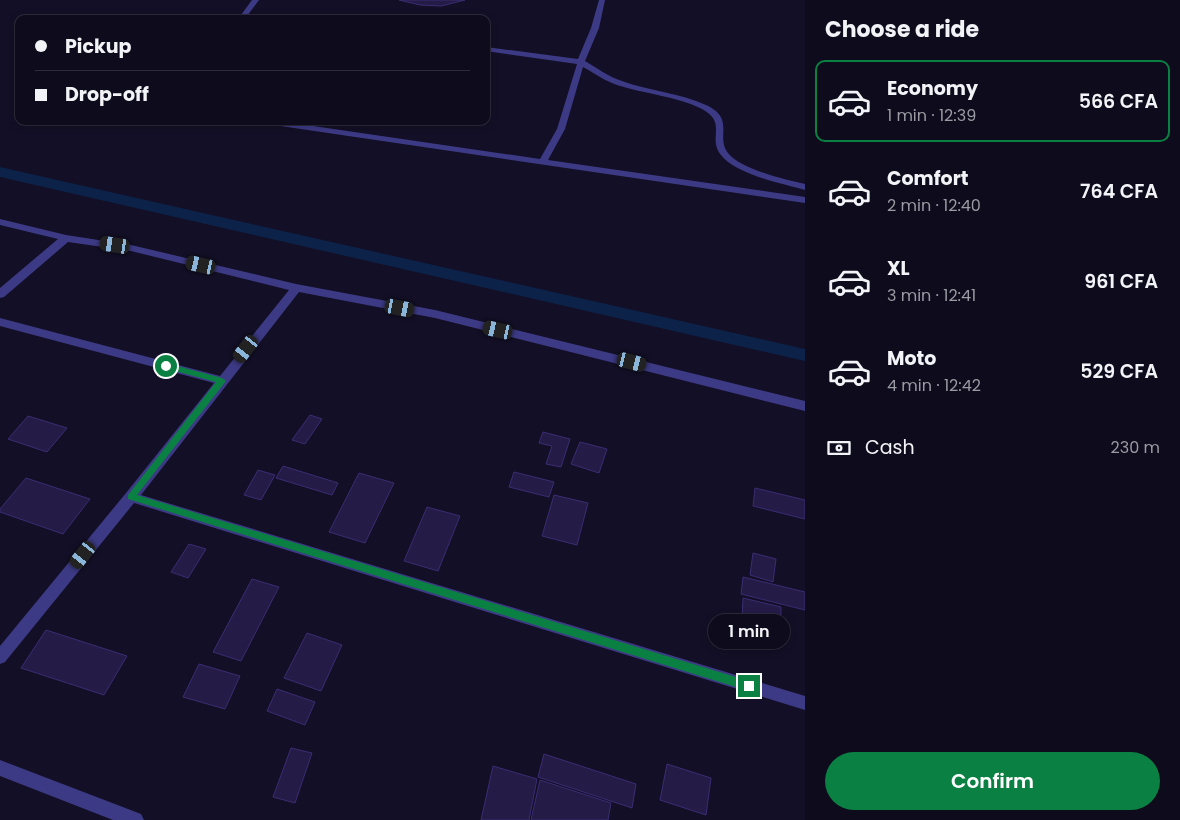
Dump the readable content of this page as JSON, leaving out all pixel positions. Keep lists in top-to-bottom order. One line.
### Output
{"page":{"heading":"Choose a ride","banner":["Pickup","Drop-off"],"list":[{"name":"Economy","note":"1 min · 12:39","value":"566 CFA"},{"name":"Comfort","note":"2 min · 12:40","value":"764 CFA"},{"name":"XL","note":"3 min · 12:41","value":"961 CFA"},{"name":"Moto","note":"4 min · 12:42","value":"529 CFA"}],"pay":["Cash","230 m"],"bubble":"1 min","buttons":"Confirm"}}
